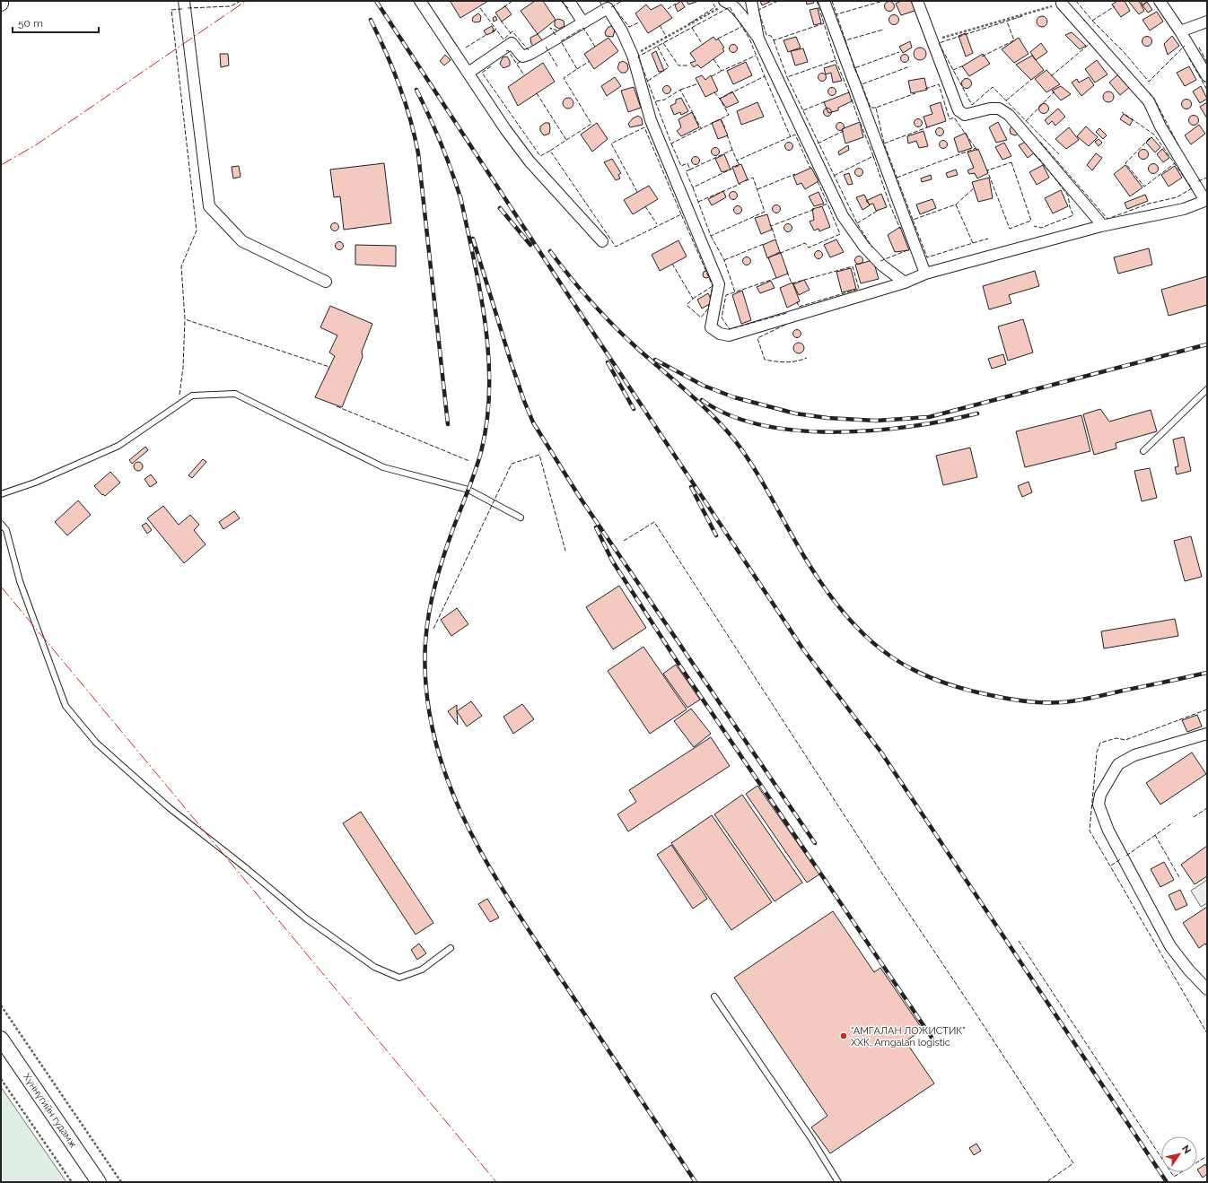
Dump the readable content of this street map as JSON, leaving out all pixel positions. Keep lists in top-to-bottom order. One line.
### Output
{"streets":{"main road":["Хүннүгийн гудамж"]},"places":["“АМГАЛАН ЛОЖИСТИК” ХХК, Amgalan logistic"],"scale_bar":"50 m","north":"top right"}
